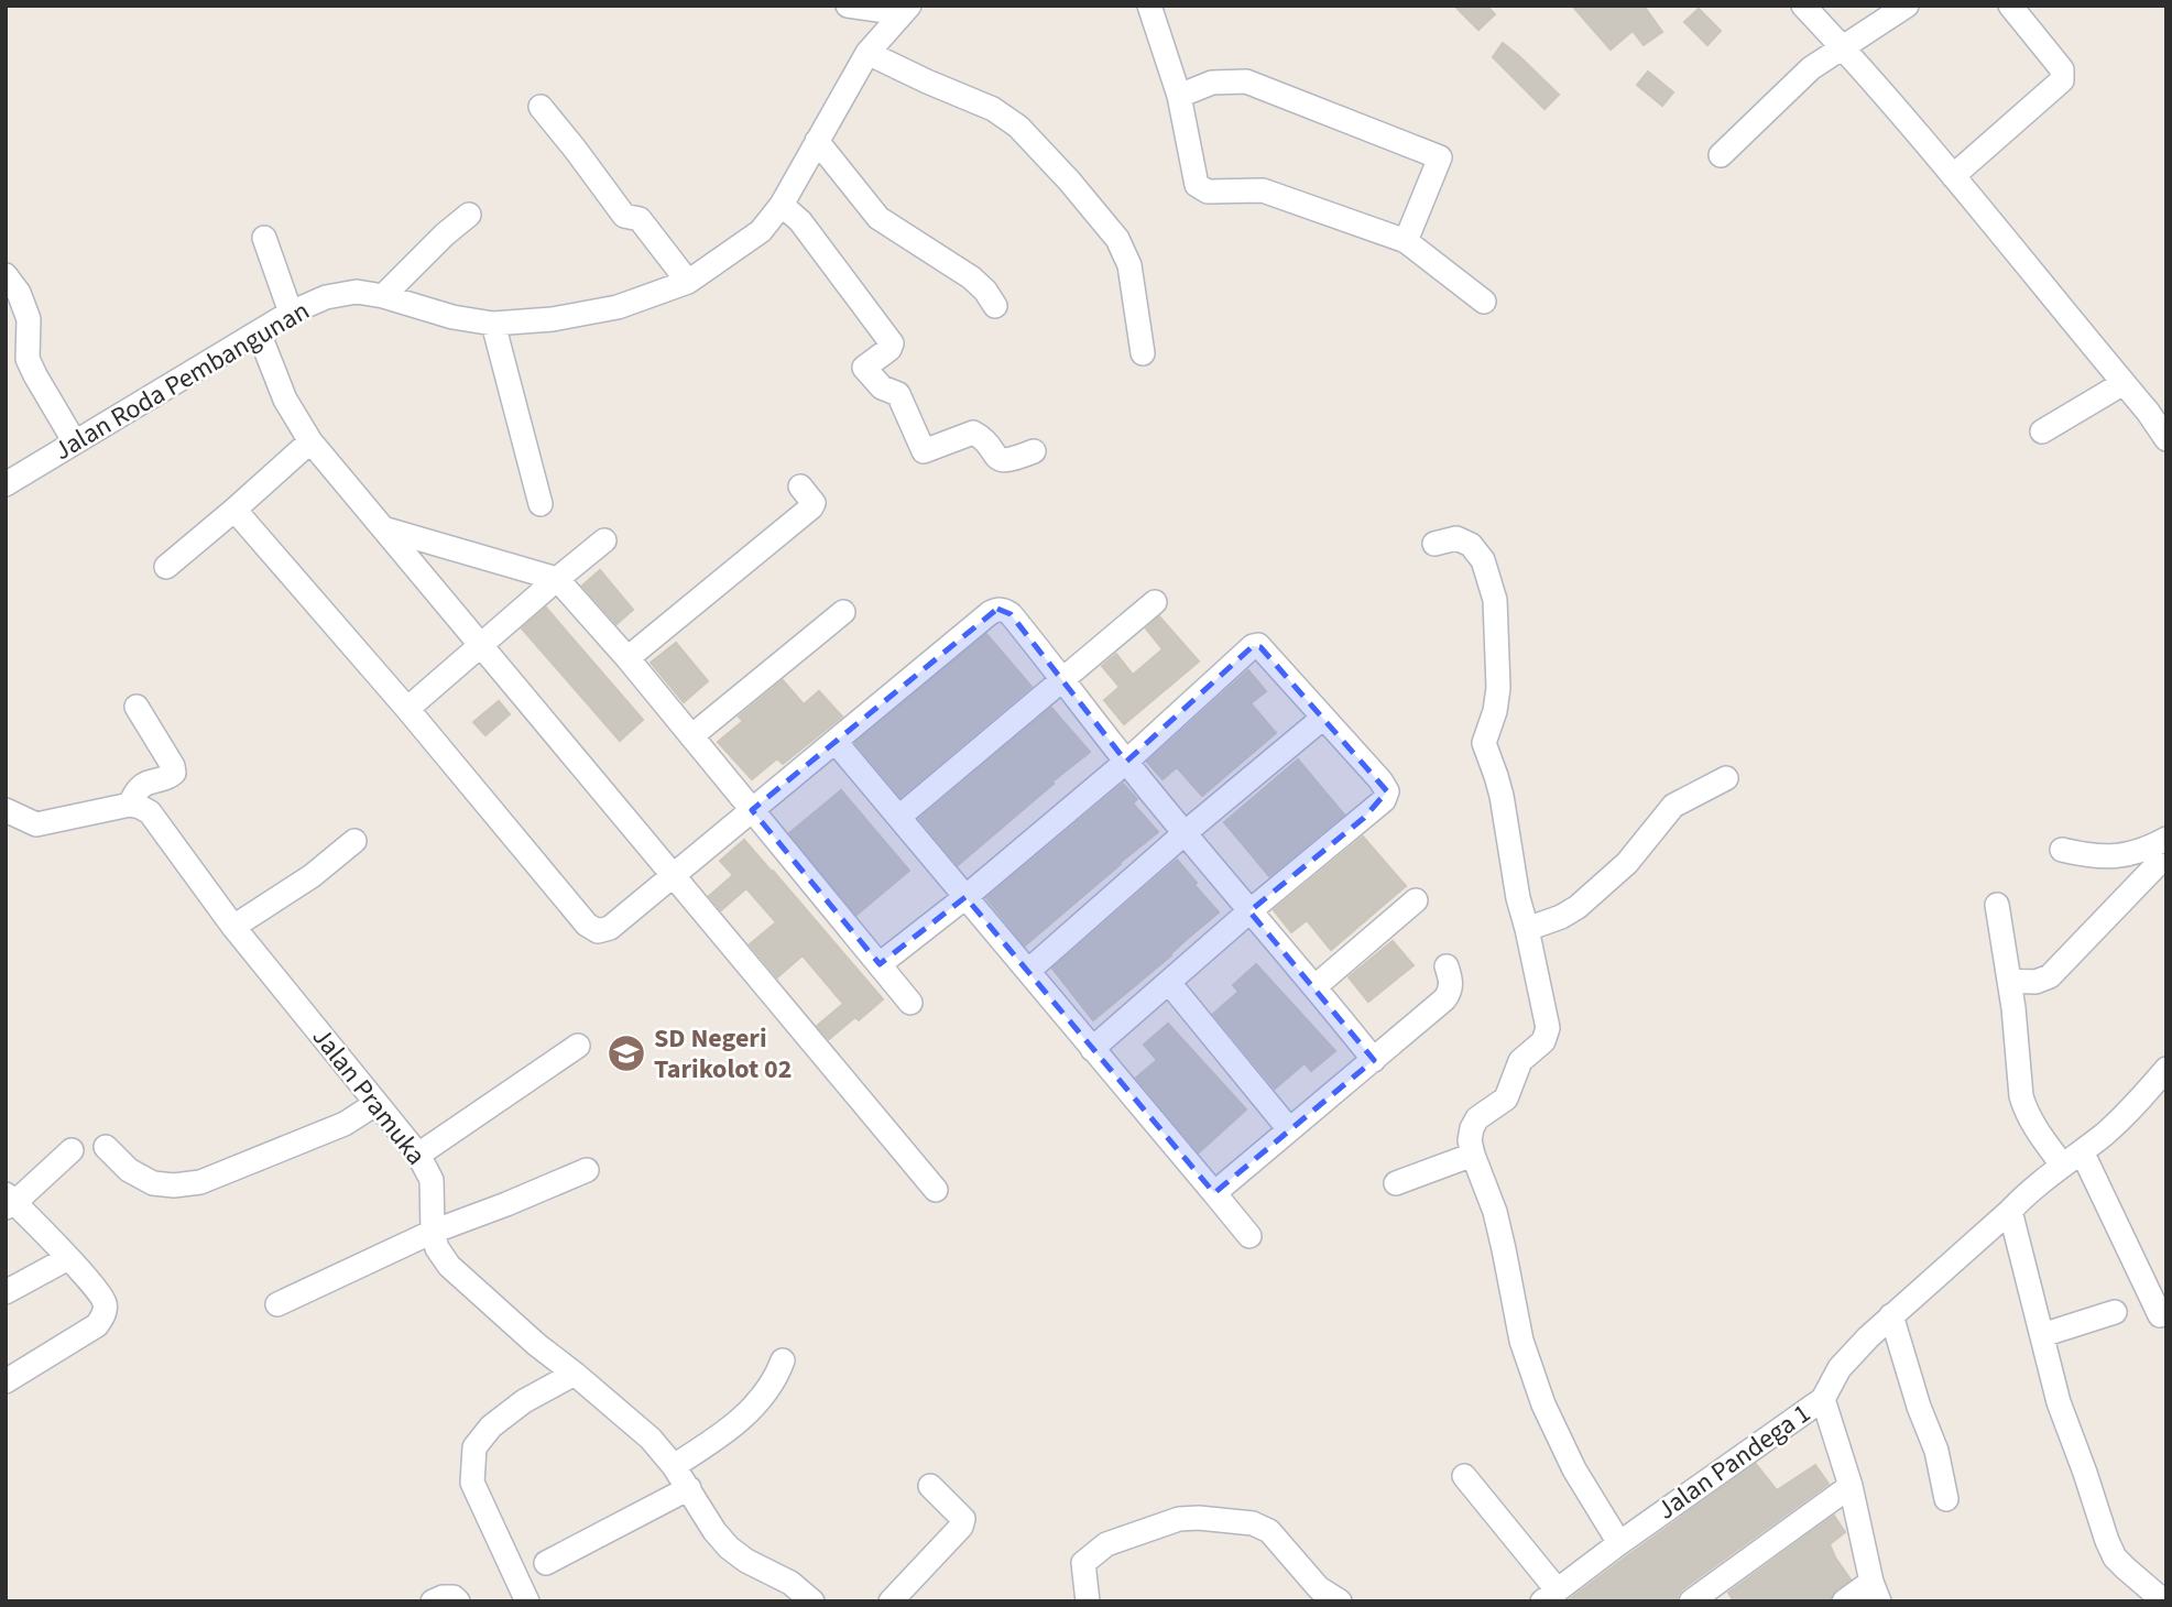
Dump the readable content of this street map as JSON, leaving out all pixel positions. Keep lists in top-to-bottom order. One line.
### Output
{"streets":{"street":["Jalan Roda Pembangunan","Jalan Pramuka","Jalan Pandega 1"]},"places":{"school or university":["SD Negeri Tarikolot 02"]}}
